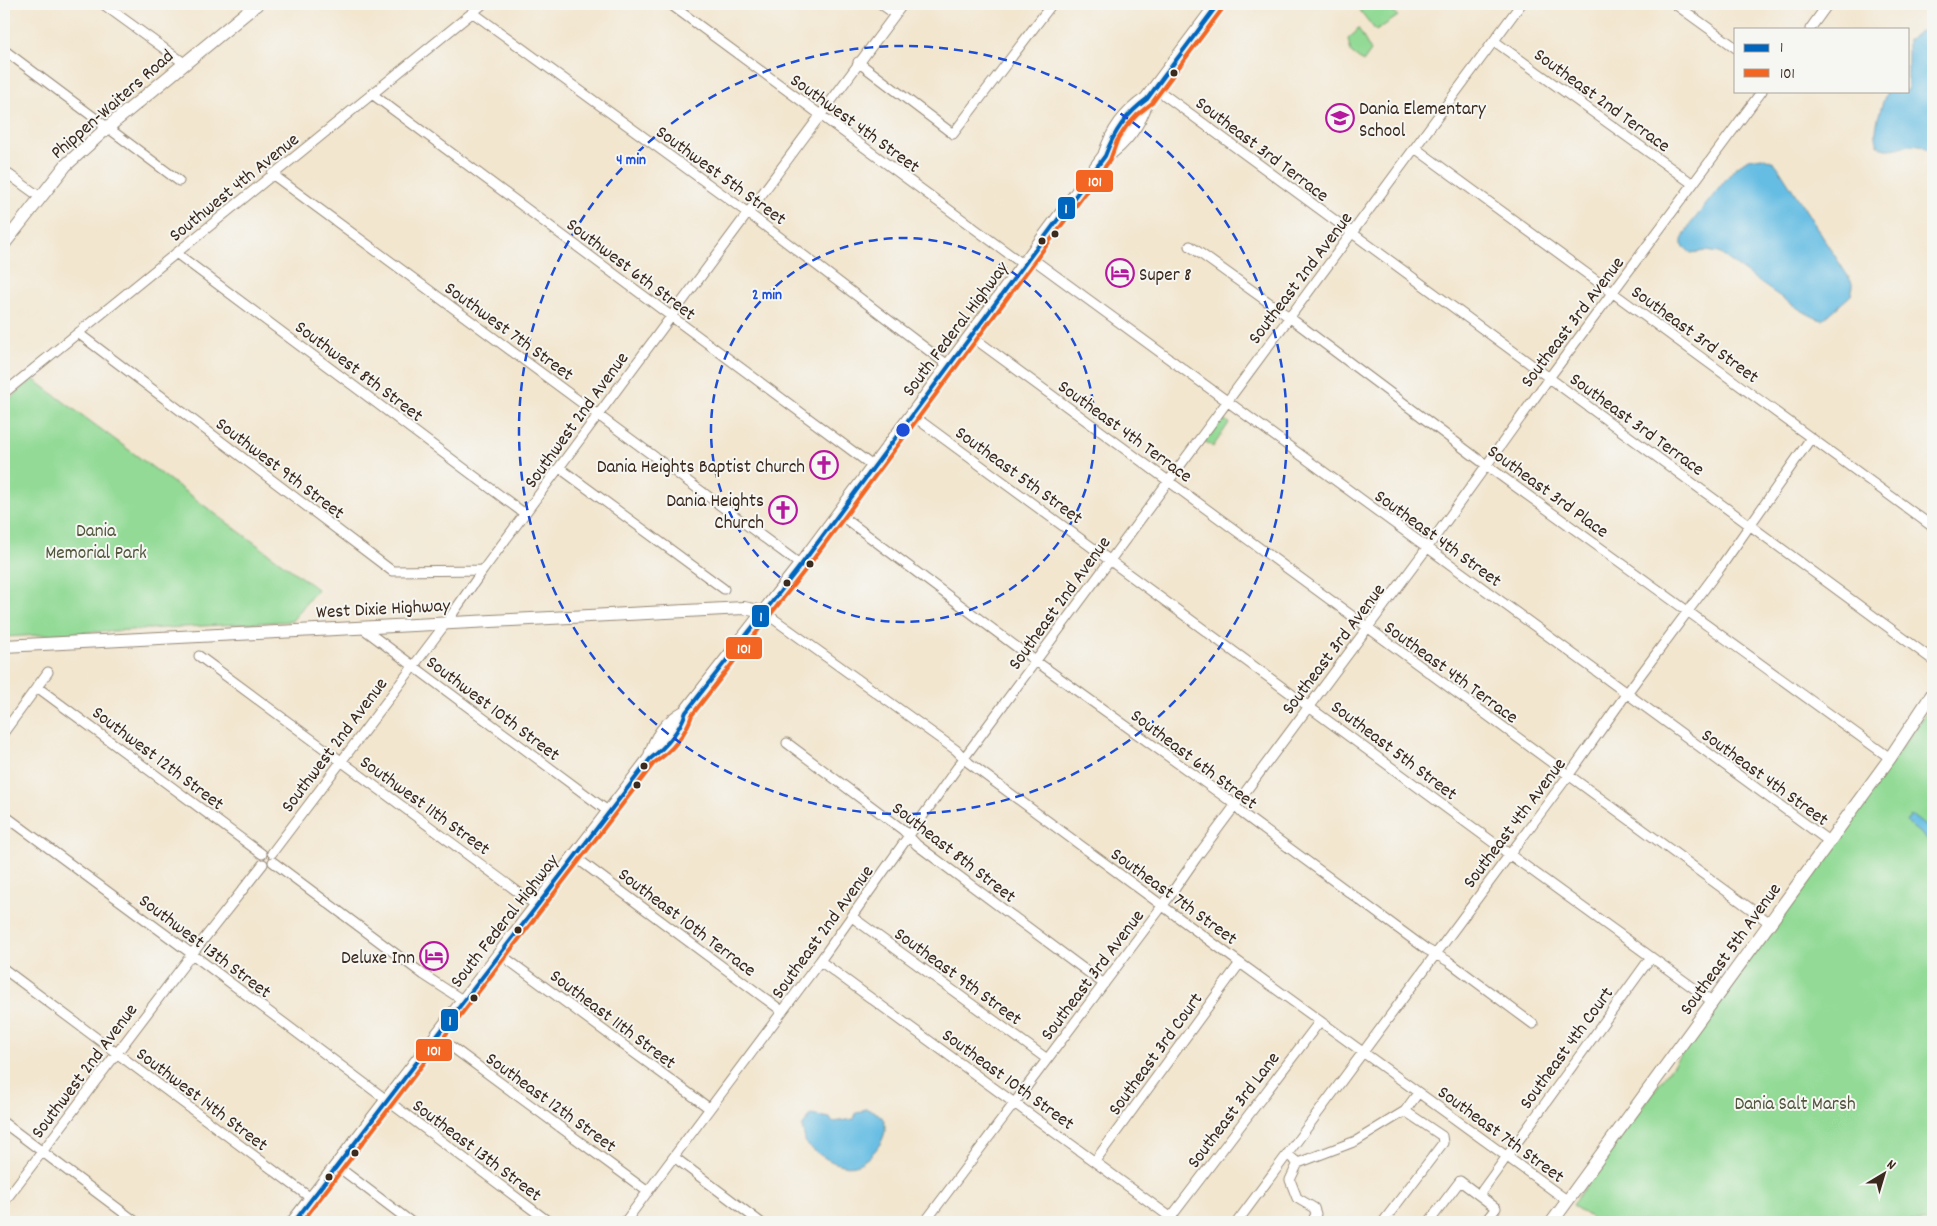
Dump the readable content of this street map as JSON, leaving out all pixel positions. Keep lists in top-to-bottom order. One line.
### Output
{"streets":{"main road":["South Federal Highway"],"street":["Southeast 2nd Terrace","Phippen-Waiters Road","Southwest 4th Street","Southeast 3rd Terrace","Southwest 5th Street","Southwest 4th Avenue","Southwest 6th Street","Southeast 2nd Avenue","Southeast 3rd Avenue","Southwest 7th Street","Southeast 3rd Street","Southwest 8th Street","Southwest 2nd Avenue","Southeast 4th Terrace","Southwest 9th Street","Southeast 5th Street","Southeast 3rd Place","Southeast 4th Street","West Dixie Highway","Southwest 10th Street","Southwest 12th Street","Southeast 6th Street","Southwest 11th Street","Southeast 4th Avenue","Southeast 8th Street","Southeast 7th Street","Southeast 10th Terrace","Southwest 13th Street","Southeast 5th Avenue","Southeast 9th Street","Southeast 11th Street","Southeast 4th Court","Southeast 3rd Court","Southeast 10th Street","Southwest 14th Street","Southeast 12th Street","Southeast 3rd Lane","Southeast 13th Street"]},"crossings":[["Southeast 2nd Terrace","Southeast 2nd Avenue"],["Southeast 2nd Terrace","Southeast 3rd Avenue"],["Southwest 4th Street","South Federal Highway"],["Southwest 4th Street","Southwest 2nd Avenue"],["Southwest 4th Street","Southeast 4th Street"],["Southeast 3rd Terrace","Southeast 2nd Avenue"],["Southeast 3rd Terrace","Southeast 3rd Avenue"],["Southeast 3rd Terrace","South Federal Highway"],["Southeast 3rd Terrace","Southeast 4th Avenue"],["Southwest 5th Street","Southwest 4th Avenue"],["Southwest 5th Street","South Federal Highway"],["Southwest 5th Street","Southwest 2nd Avenue"],["Southwest 4th Avenue","Southwest 6th Street"],["Southwest 4th Avenue","Southwest 7th Street"],["Southwest 4th Avenue","Southwest 8th Street"],["Southwest 4th Avenue","Southwest 9th Street"],["Southwest 6th Street","South Federal Highway"],["Southwest 6th Street","Southwest 2nd Avenue"],["Southeast 2nd Avenue","Southeast 3rd Street"],["Southeast 2nd Avenue","Southeast 4th Terrace"],["Southeast 2nd Avenue","Southeast 5th Street"],["Southeast 2nd Avenue","Southeast 3rd Place"],["Southeast 2nd Avenue","Southeast 4th Street"],["Southeast 2nd Avenue","Southeast 6th Street"],["Southeast 2nd Avenue","Southeast 8th Street"],["Southeast 2nd Avenue","Southeast 7th Street"],["Southeast 2nd Avenue","Southeast 10th Terrace"],["Southeast 2nd Avenue","Southeast 9th Street"],["Southeast 2nd Avenue","Southeast 11th Street"],["Southeast 2nd Avenue","Southeast 10th Street"],["Southeast 2nd Avenue","Southeast 12th Street"],["Southeast 3rd Avenue","Southeast 3rd Street"],["Southeast 3rd Avenue","Southeast 4th Terrace"],["Southeast 3rd Avenue","Southeast 5th Street"],["Southeast 3rd Avenue","Southeast 3rd Place"],["Southeast 3rd Avenue","Southeast 4th Street"],["Southeast 3rd Avenue","Southeast 6th Street"],["Southeast 3rd Avenue","Southeast 8th Street"],["Southeast 3rd Avenue","Southeast 7th Street"],["Southeast 3rd Avenue","Southeast 9th Street"],["Southeast 3rd Avenue","Southeast 10th Street"],["South Federal Highway","Southwest 7th Street"],["South Federal Highway","Southeast 4th Terrace"],["South Federal Highway","Southeast 5th Street"],["South Federal Highway","Southeast 4th Street"],["South Federal Highway","West Dixie Highway"],["South Federal Highway","Southwest 10th Street"],["South Federal Highway","Southeast 6th Street"],["South Federal Highway","Southwest 11th Street"],["South Federal Highway","Southeast 7th Street"],["South Federal Highway","Southeast 10th Terrace"],["South Federal Highway","Southwest 13th Street"],["South Federal Highway","Southeast 11th Street"],["South Federal Highway","Southwest 14th Street"],["South Federal Highway","Southeast 12th Street"],["South Federal Highway","Southeast 13th Street"],["Southwest 7th Street","Southwest 2nd Avenue"],["Southeast 3rd Street","Southeast 4th Avenue"],["Southwest 8th Street","Southwest 2nd Avenue"],["Southwest 2nd Avenue","Southwest 9th Street"],["Southwest 2nd Avenue","West Dixie Highway"],["Southwest 2nd Avenue","Southwest 10th Street"],["Southwest 2nd Avenue","Southwest 12th Street"],["Southwest 2nd Avenue","Southwest 11th Street"],["Southwest 2nd Avenue","Southwest 13th Street"],["Southwest 2nd Avenue","Southwest 14th Street"],["Southeast 4th Terrace","Southeast 4th Avenue"],["Southeast 4th Terrace","Southeast 5th Avenue"],["Southeast 5th Street","Southeast 4th Avenue"],["Southeast 5th Street","Southeast 5th Avenue"],["Southeast 5th Street","Southeast 4th Court"],["Southeast 3rd Place","Southeast 4th Avenue"],["Southeast 3rd Place","Southeast 5th Avenue"],["Southeast 4th Street","Southeast 4th Avenue"],["Southeast 4th Street","Southeast 5th Avenue"],["West Dixie Highway","Southwest 10th Street"],["West Dixie Highway","Southeast 7th Street"],["Southeast 6th Street","Southeast 4th Avenue"],["Southeast 4th Avenue","Southeast 7th Street"],["Southeast 7th Street","Southeast 5th Avenue"],["Southeast 7th Street","Southeast 4th Court"],["Southeast 7th Street","Southeast 3rd Court"],["Southeast 7th Street","Southeast 3rd Lane"],["Southwest 13th Street","Southeast 13th Street"],["Southeast 3rd Court","Southeast 10th Street"],["Southeast 10th Street","Southeast 3rd Lane"]],"parks":["Dania Memorial Park","Dania Salt Marsh"],"places":{"school or university":["Dania Elementary School"],"hotel":["Super 8","Deluxe Inn"],"church":["Dania Heights Baptist Church","Dania Heights Church"]},"lines":["transit line 1","transit line 101"],"legend":["1","101"],"north":"top right","rings":["4 min","2 min"]}
